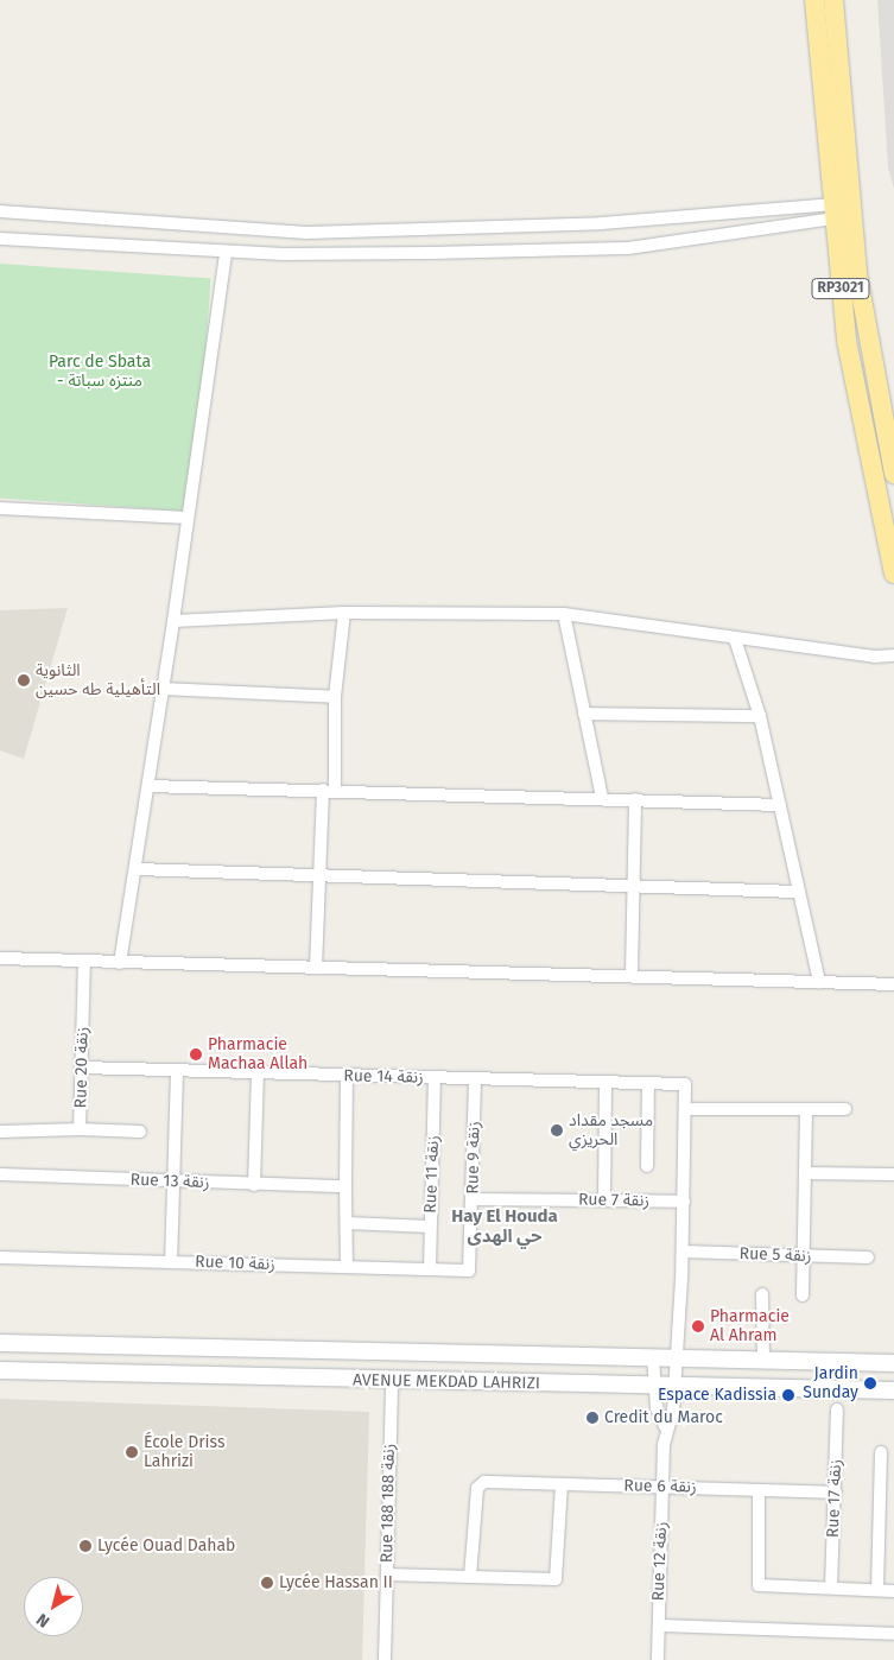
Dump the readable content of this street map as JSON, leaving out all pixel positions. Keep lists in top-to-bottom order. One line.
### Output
{"streets":{"highway":["RP3021"],"main road":["AVENUE MEKDAD LAHRIZI"],"street":["Rue 20 زنقة","Rue 14 زنقة","Rue 9 زنقة","Rue 11 زنقة","Rue 13 زنقة","Rue 7 زنقة","Rue 5 زنقة","Rue 10 زنقة","Rue 6 زنقة","Rue 17 زنقة","Rue 188 زنقة 188","Rue 12 زنقة"]},"crossings":[["Rue 20 زنقة","Rue 14 زنقة"],["Rue 14 زنقة","Rue 9 زنقة"],["Rue 14 زنقة","Rue 11 زنقة"],["Rue 9 زنقة","Rue 7 زنقة"],["Rue 9 زنقة","Rue 10 زنقة"],["Rue 11 زنقة","Rue 10 زنقة"],["AVENUE MEKDAD LAHRIZI","Rue 188 زنقة 188"],["AVENUE MEKDAD LAHRIZI","Rue 12 زنقة"],["Rue 6 زنقة","Rue 17 زنقة"],["Rue 6 زنقة","Rue 12 زنقة"]],"districts":["Hay El Houda حي الهدى"],"parks":["Parc de Sbata - منتزه سباتة"],"places":["الثانوية التأهيلية طه حسين","Pharmacie Machaa Allah","مسجد مقداد الحريزي","Pharmacie Al Ahram","Jardin Sunday","Espace Kadissia","Credit du Maroc","École Driss Lahrizi","Lycée Ouad Dahab","Lycée Hassan II"],"north":"bottom left"}
